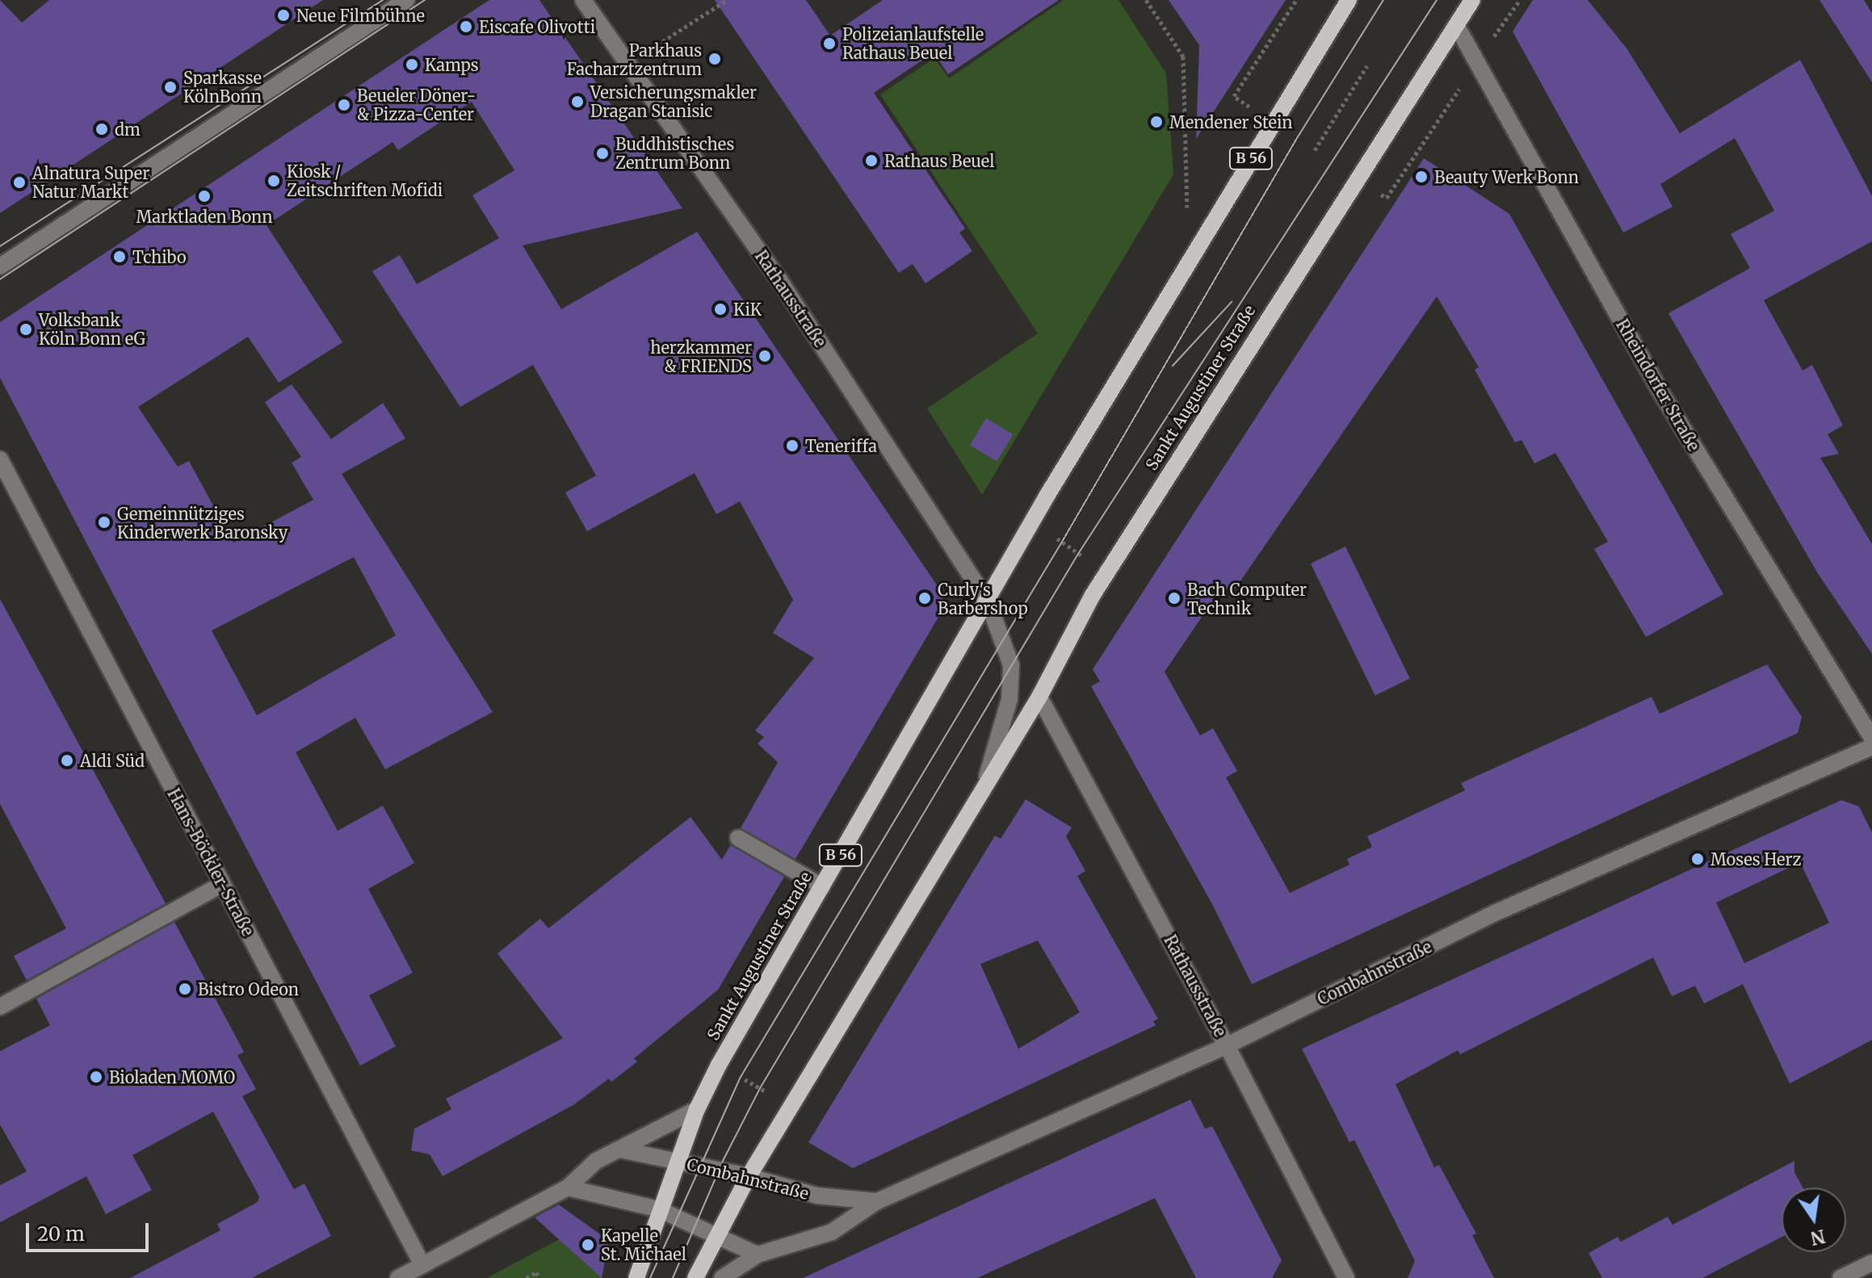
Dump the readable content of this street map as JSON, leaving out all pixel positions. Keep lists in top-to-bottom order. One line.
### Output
{"streets":{"main road":["B 56","Sankt Augustiner Straße"],"street":["Rathausstraße","Rheindorfer Straße","Hans-Böckler-Straße","Combahnstraße"]},"crossings":[["Rathausstraße","Sankt Augustiner Straße"],["Rathausstraße","Combahnstraße"],["Rheindorfer Straße","Sankt Augustiner Straße"],["Sankt Augustiner Straße","Combahnstraße"]],"places":["Neue Filmbühne","Eiscafe Olivotti","Polizeianlaufstelle Rathaus Beuel","Parkhaus Facharztzentrum","Kamps","Sparkasse KölnBonn","Versicherungsmakler Dragan Stanisic","Beueler Döner- & Pizza-Center","Mendener Stein","dm","Buddhistisches Zentrum Bonn","Rathaus Beuel","Beauty Werk Bonn","Kiosk / Zeitschriften Mofidi","Alnatura Super Natur Markt","Marktladen Bonn","Tchibo","KiK","Volksbank Köln Bonn eG","herzkammer & FRIENDS","Teneriffa","Gemeinnütziges Kinderwerk Baronsky","Curly's Barbershop","Bach Computer Technik","Aldi Süd","Moses Herz","Bistro Odeon","Bioladen MOMO","Kapelle St. Michael"],"scale_bar":"20 m","north":"bottom"}
